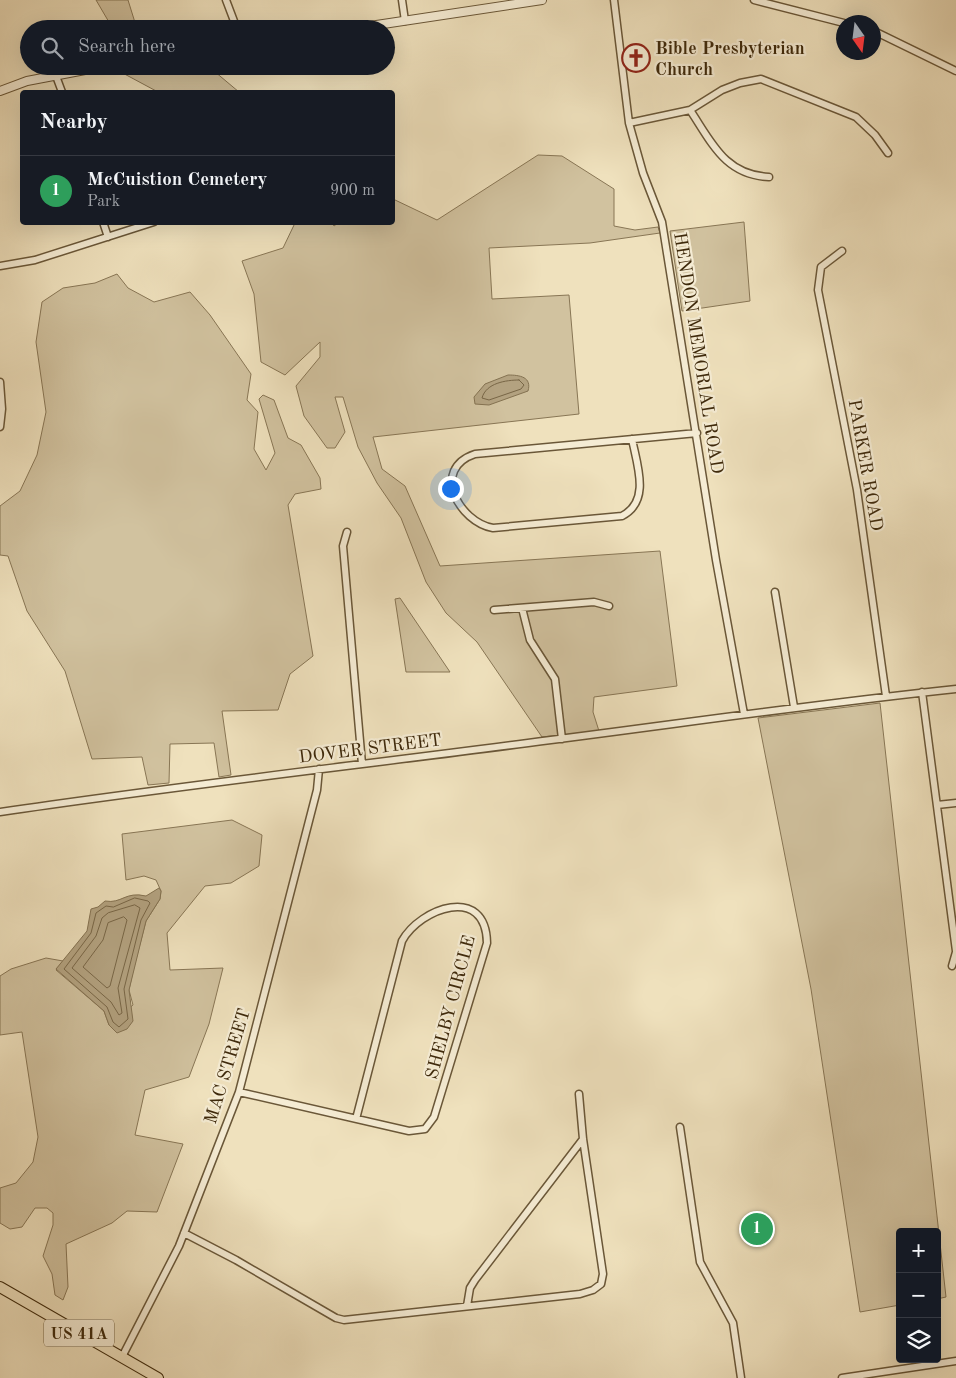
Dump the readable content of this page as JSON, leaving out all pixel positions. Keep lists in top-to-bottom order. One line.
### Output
{"streets":{"main road":["US 41A"],"street":["HENDON MEMORIAL ROAD","PARKER ROAD","DOVER STREET","SHELBY CIRCLE","MAC STREET"]},"crossings":[["HENDON MEMORIAL ROAD","DOVER STREET"],["PARKER ROAD","DOVER STREET"],["DOVER STREET","MAC STREET"],["SHELBY CIRCLE","MAC STREET"],["MAC STREET","US 41A"]],"places":{"church":["Bible Presbyterian Church"]},"north":"bottom","page":{"search":"Search here","heading":"Nearby","list":[{"mark":"1","name":"McCuistion Cemetery","note":"Park","value":"900 m"}],"pins":"1","map_buttons":["+","−"]}}
